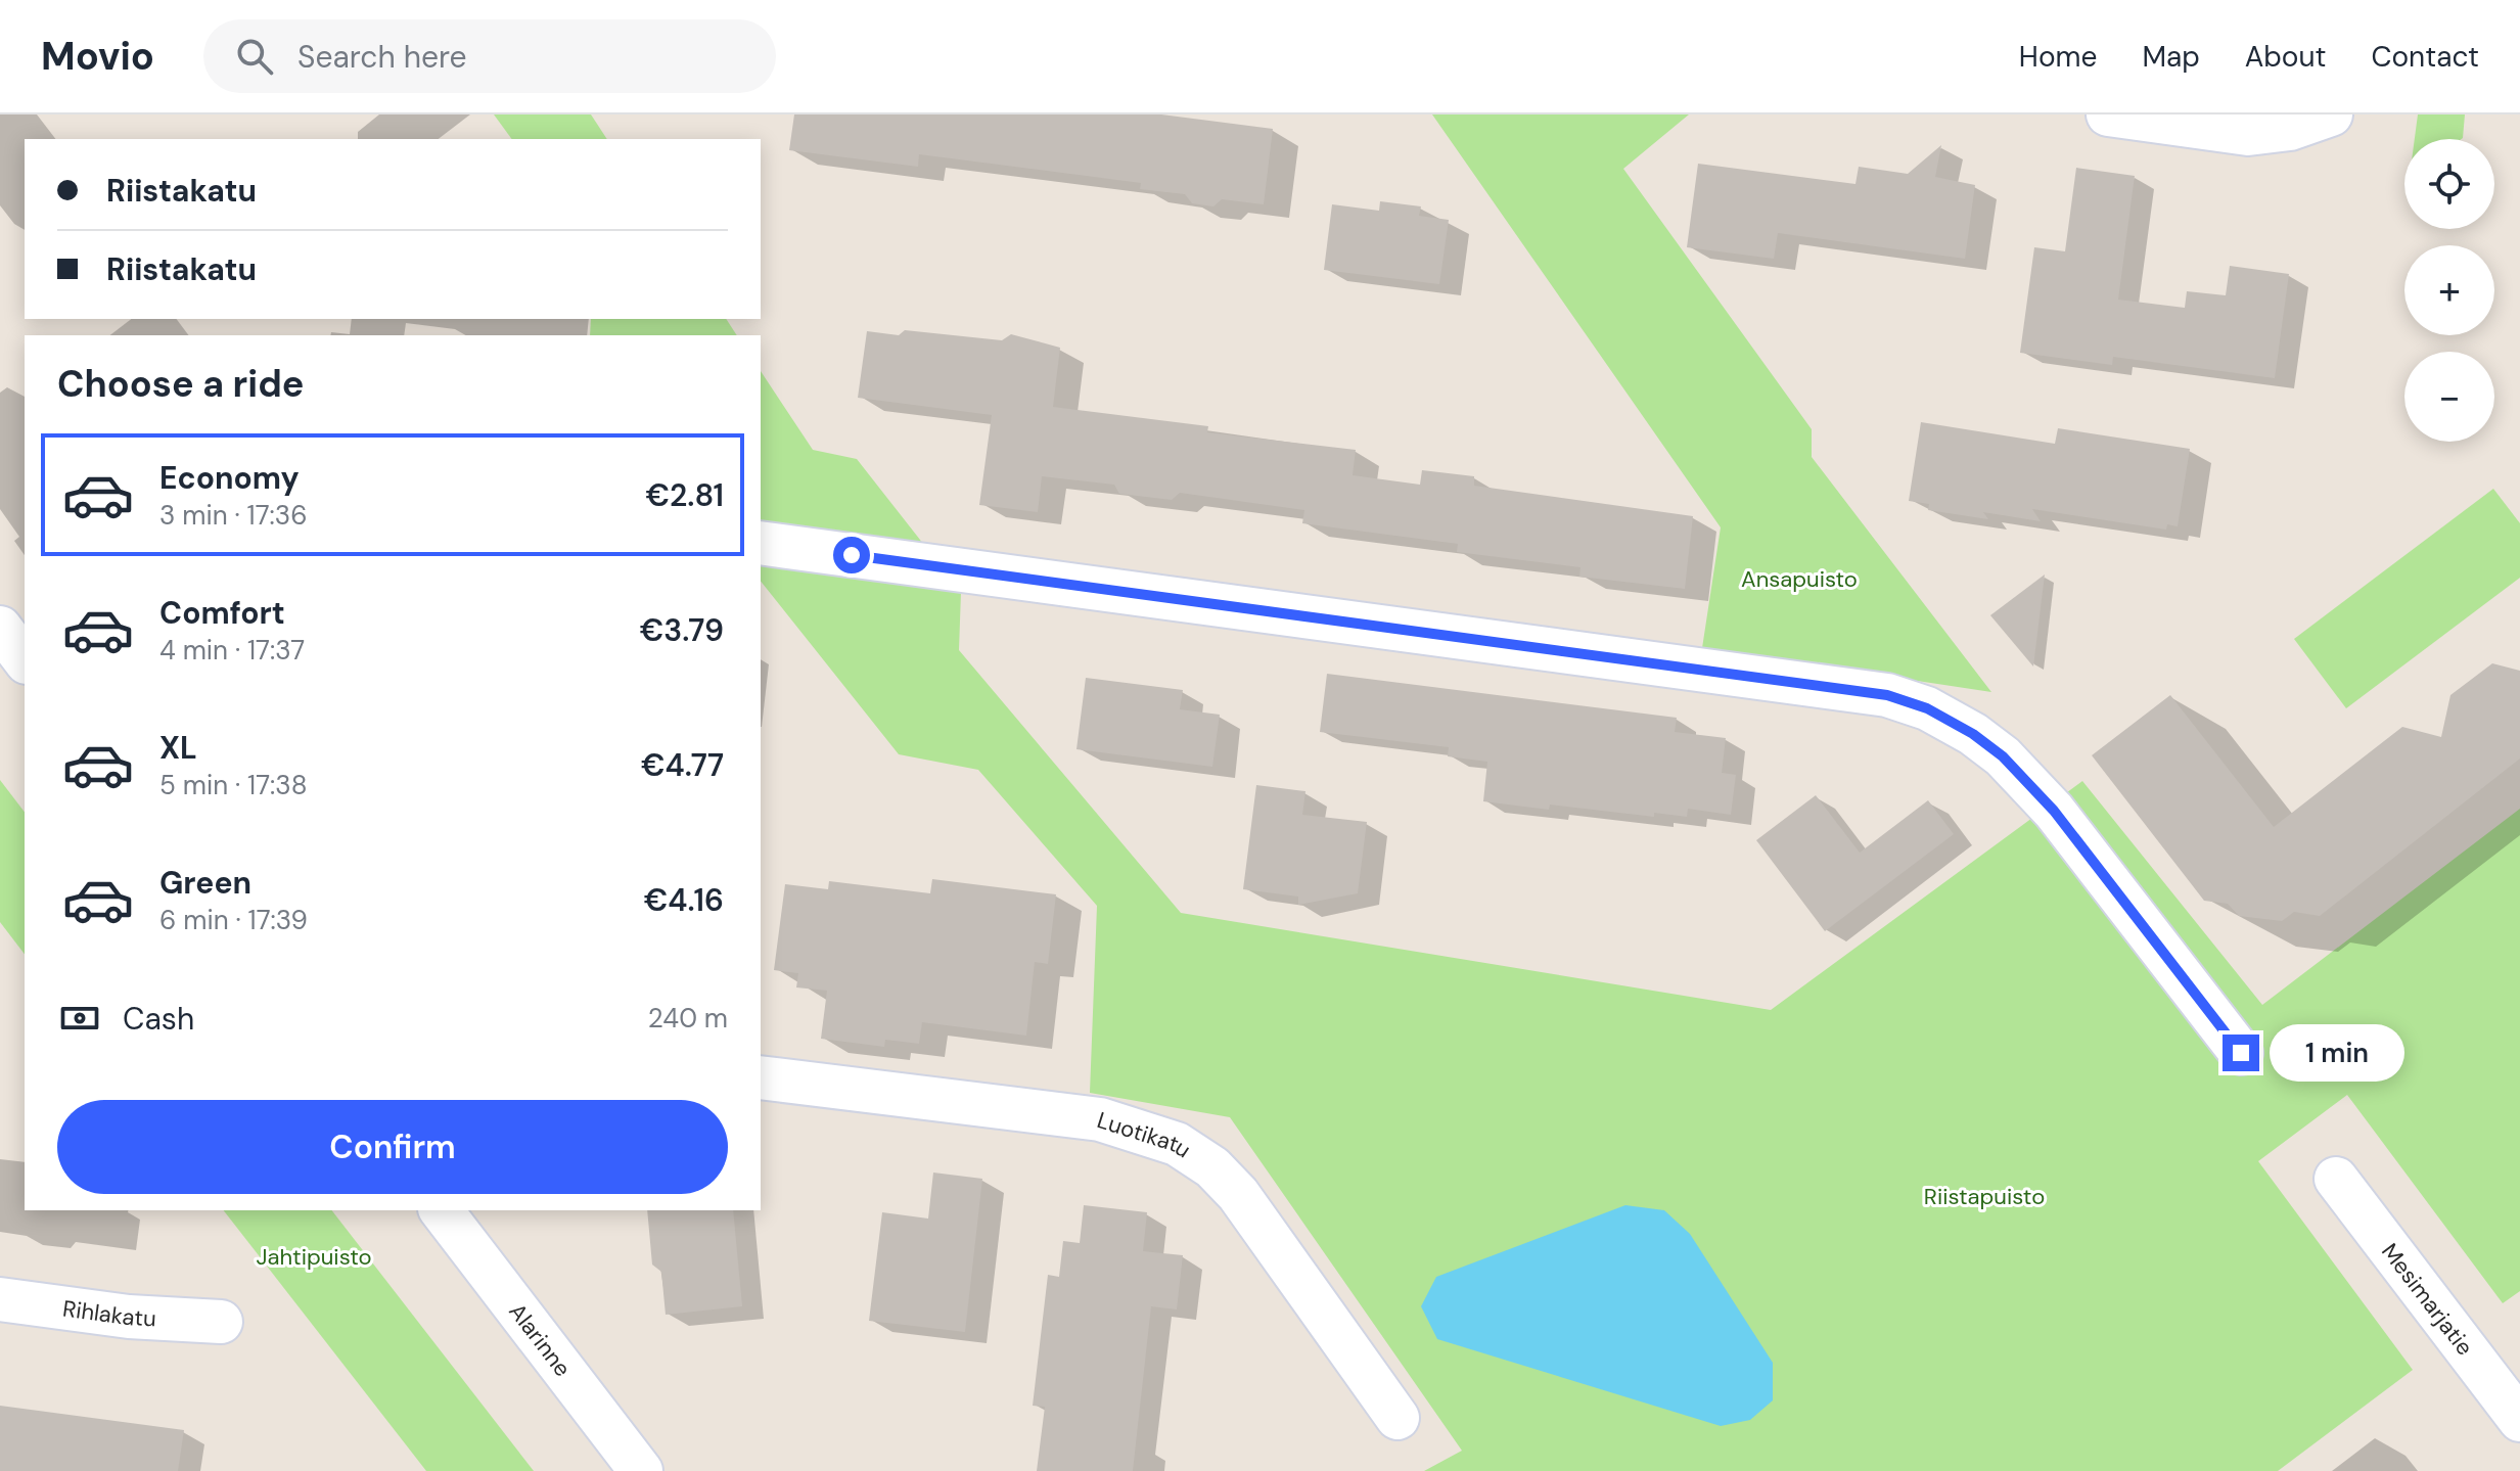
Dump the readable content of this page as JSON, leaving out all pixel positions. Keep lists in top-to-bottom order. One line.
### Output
{"streets":{"street":["Luotikatu","Mesimarjatie","Rihlakatu","Alarinne"]},"parks":["Ansapuisto","Riistapuisto","Jahtipuisto"],"page":{"header":"Movio","search":"Search here","nav":["Home","Map","About","Contact"],"map_buttons":["+","−"],"banner":["Riistakatu","Riistakatu"],"heading":"Choose a ride","list":[{"name":"Economy","note":"3 min · 17:36","value":"€2.81"},{"name":"Comfort","note":"4 min · 17:37","value":"€3.79"},{"name":"XL","note":"5 min · 17:38","value":"€4.77"},{"name":"Green","note":"6 min · 17:39","value":"€4.16"}],"pay":["Cash","240 m"],"bubble":"1 min","buttons":"Confirm"}}
